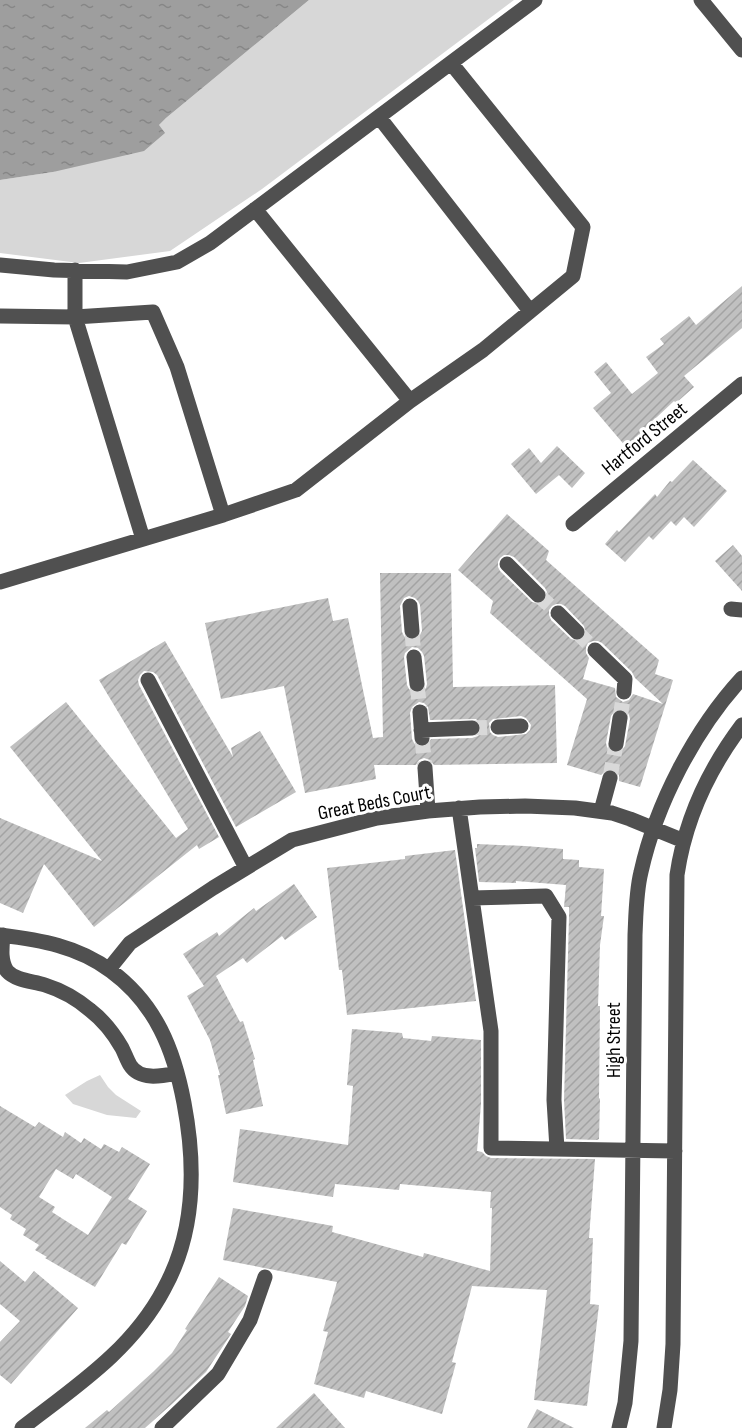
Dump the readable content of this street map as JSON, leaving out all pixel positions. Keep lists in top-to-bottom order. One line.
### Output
{"streets":{"street":["Hartford Street","Great Beds Court","High Street"]},"crossings":[["Great Beds Court","High Street"]]}
